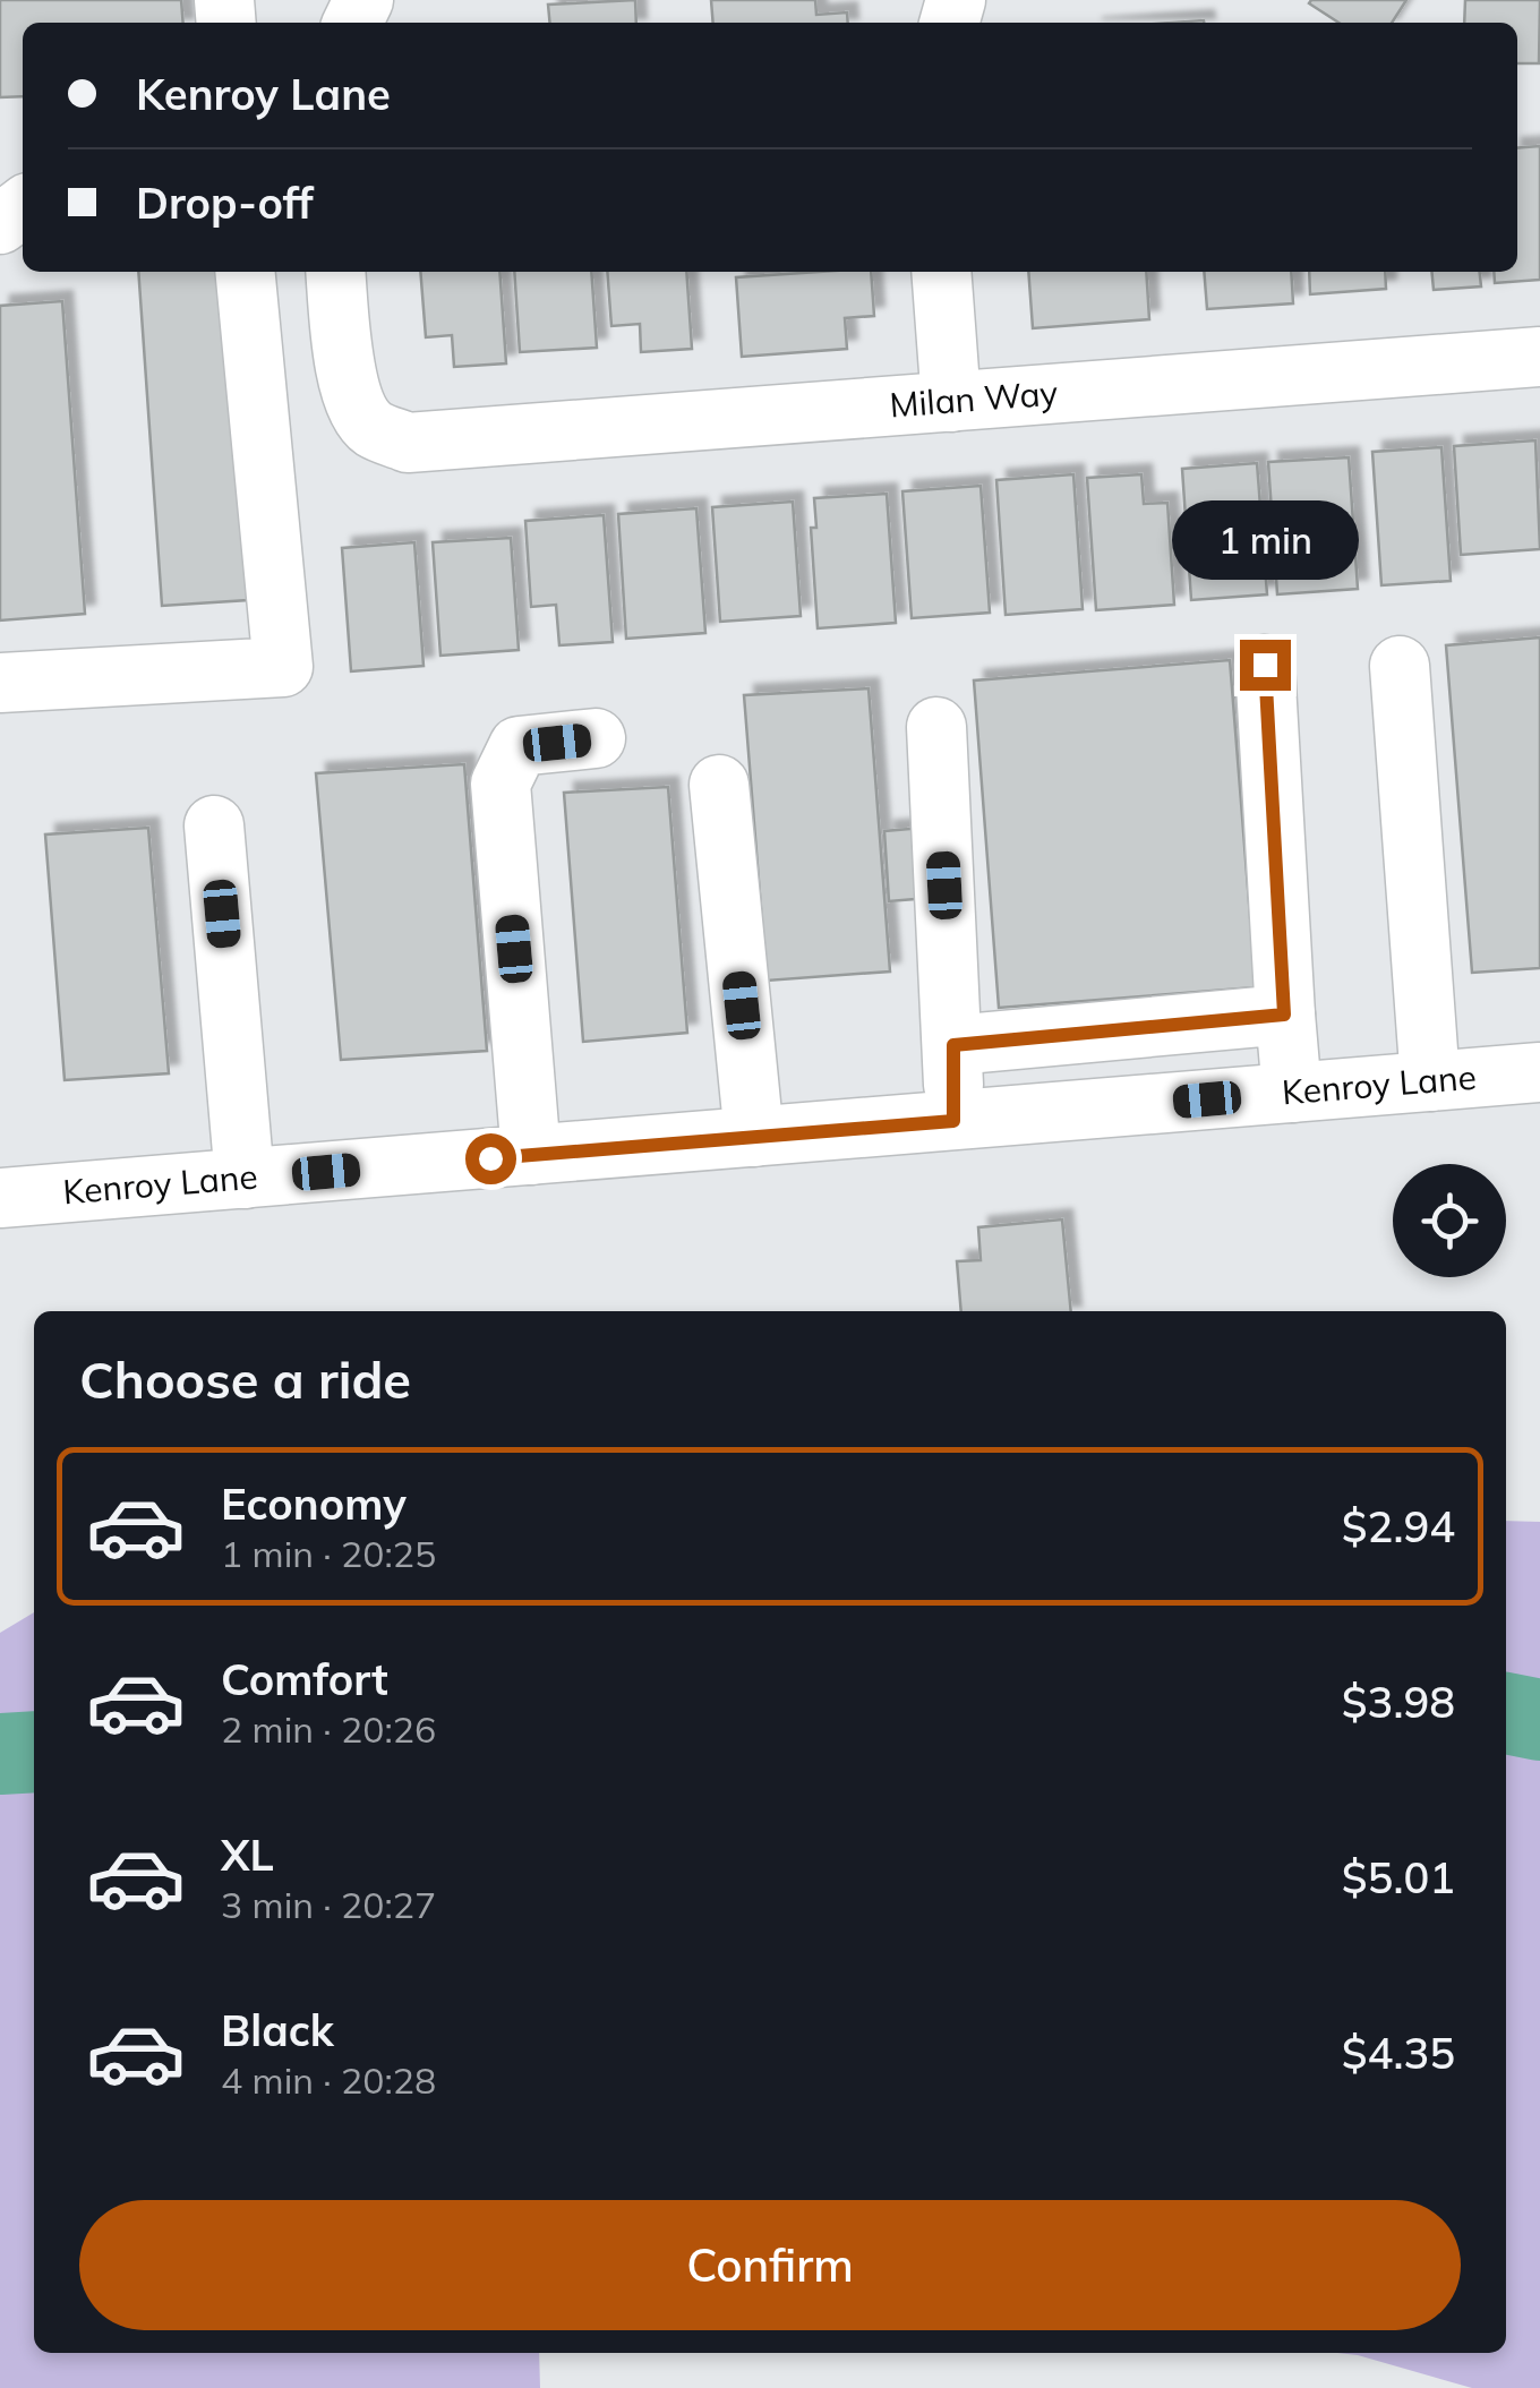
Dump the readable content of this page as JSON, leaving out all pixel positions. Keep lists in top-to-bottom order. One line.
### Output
{"streets":{"street":["Milan Way","Kenroy Lane"]},"page":{"banner":["Kenroy Lane","Drop-off"],"bubble":"1 min","heading":"Choose a ride","list":[{"name":"Economy","note":"1 min · 20:25","value":"$2.94"},{"name":"Comfort","note":"2 min · 20:26","value":"$3.98"},{"name":"XL","note":"3 min · 20:27","value":"$5.01"},{"name":"Black","note":"4 min · 20:28","value":"$4.35"}],"buttons":"Confirm"}}
